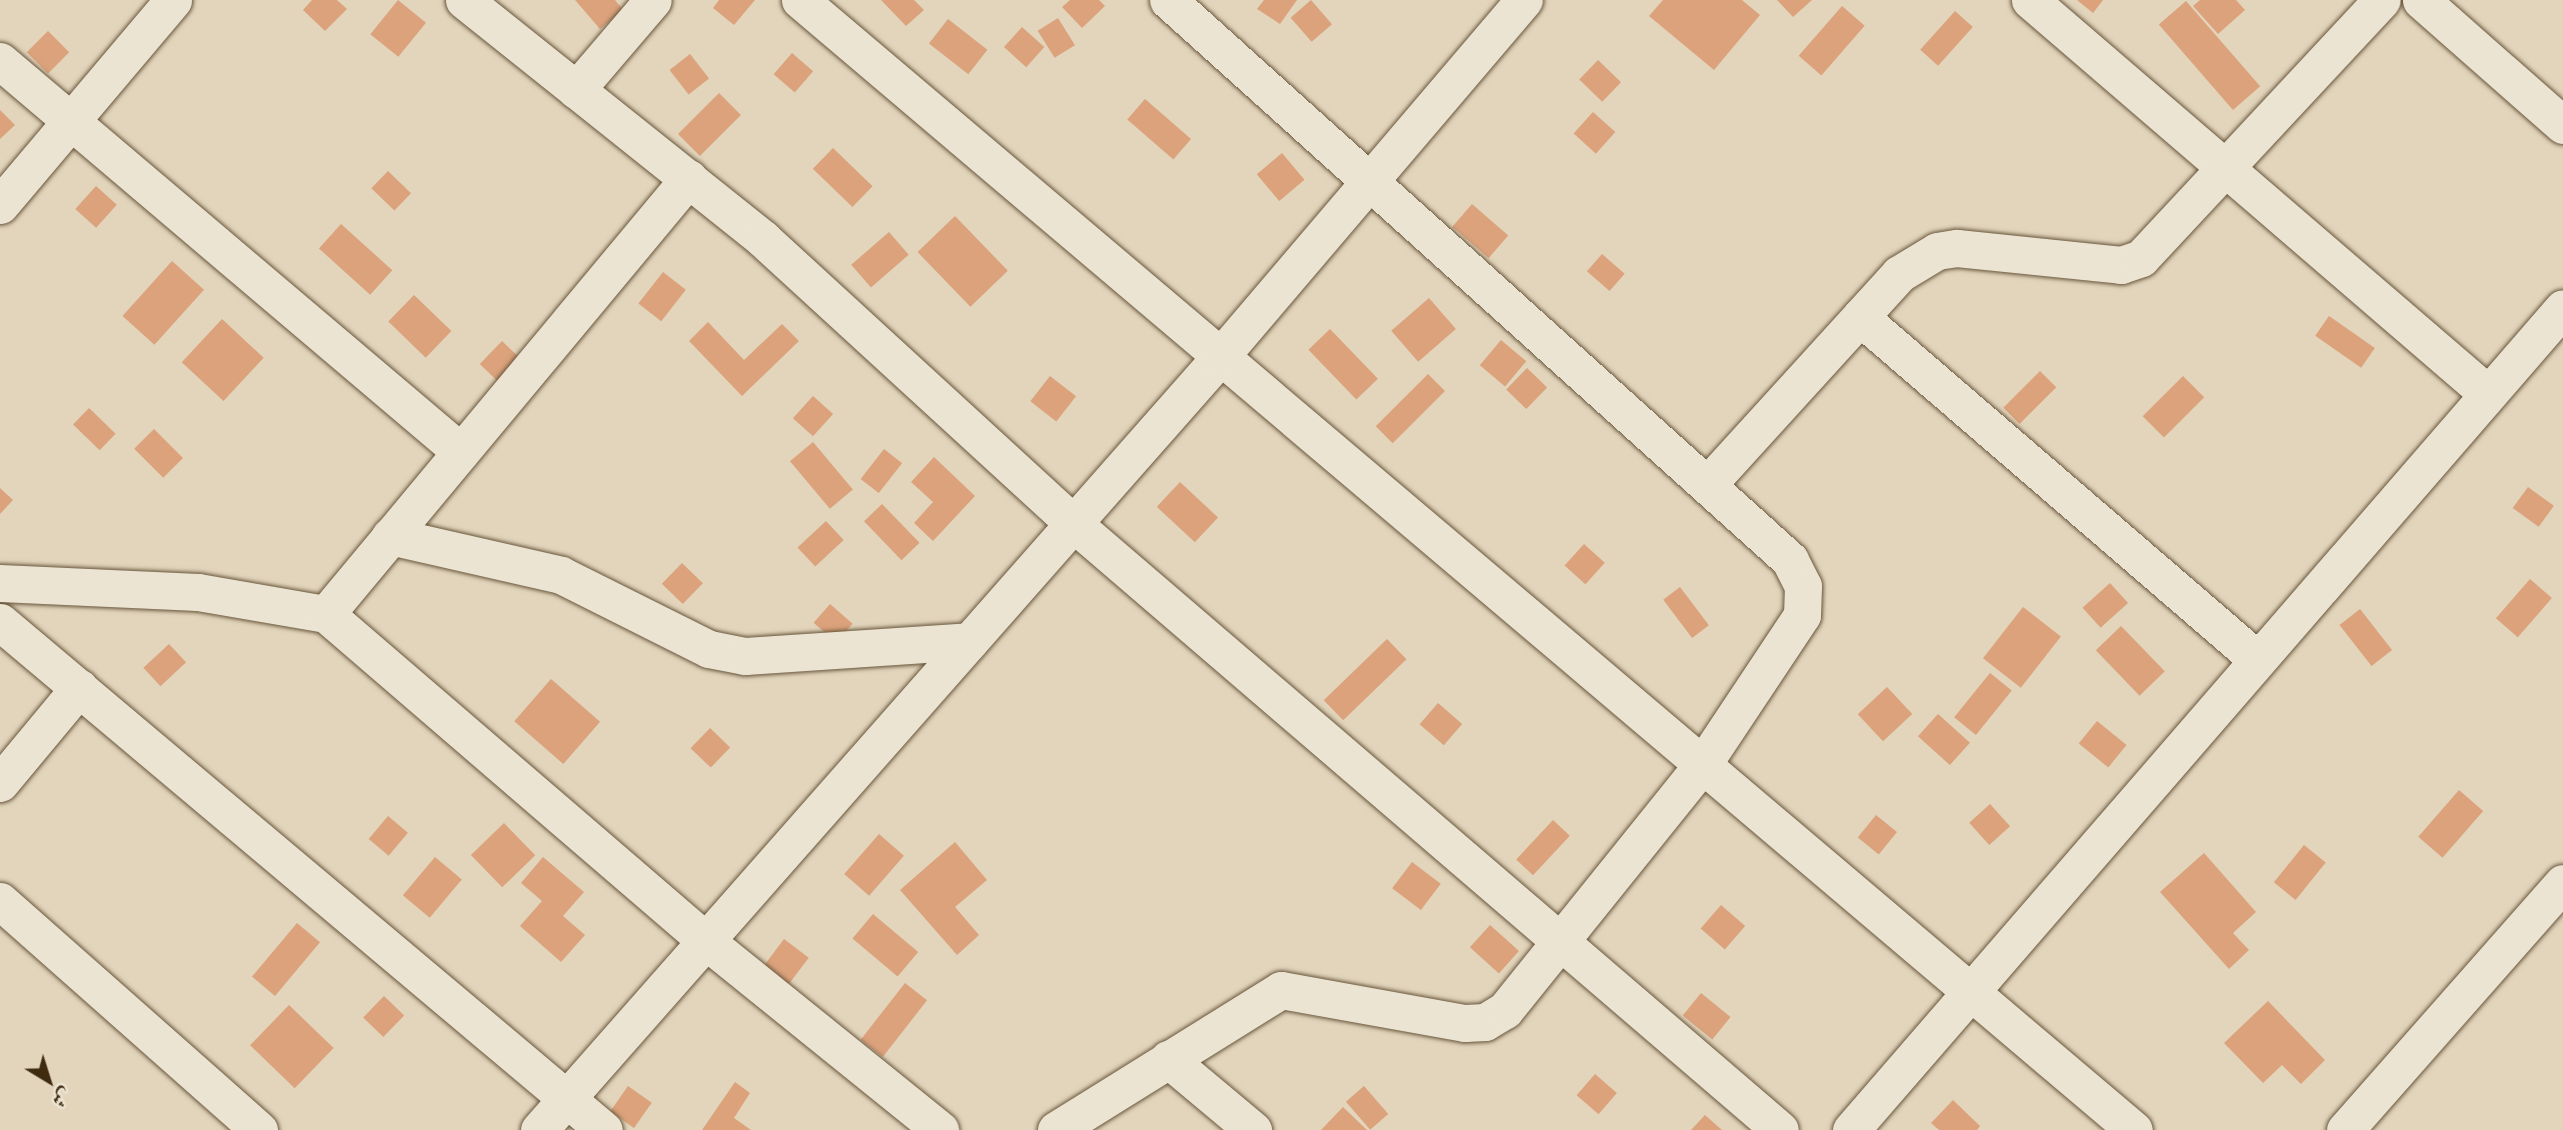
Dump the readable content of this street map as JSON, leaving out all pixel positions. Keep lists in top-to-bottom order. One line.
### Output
{"north":"bottom right"}
